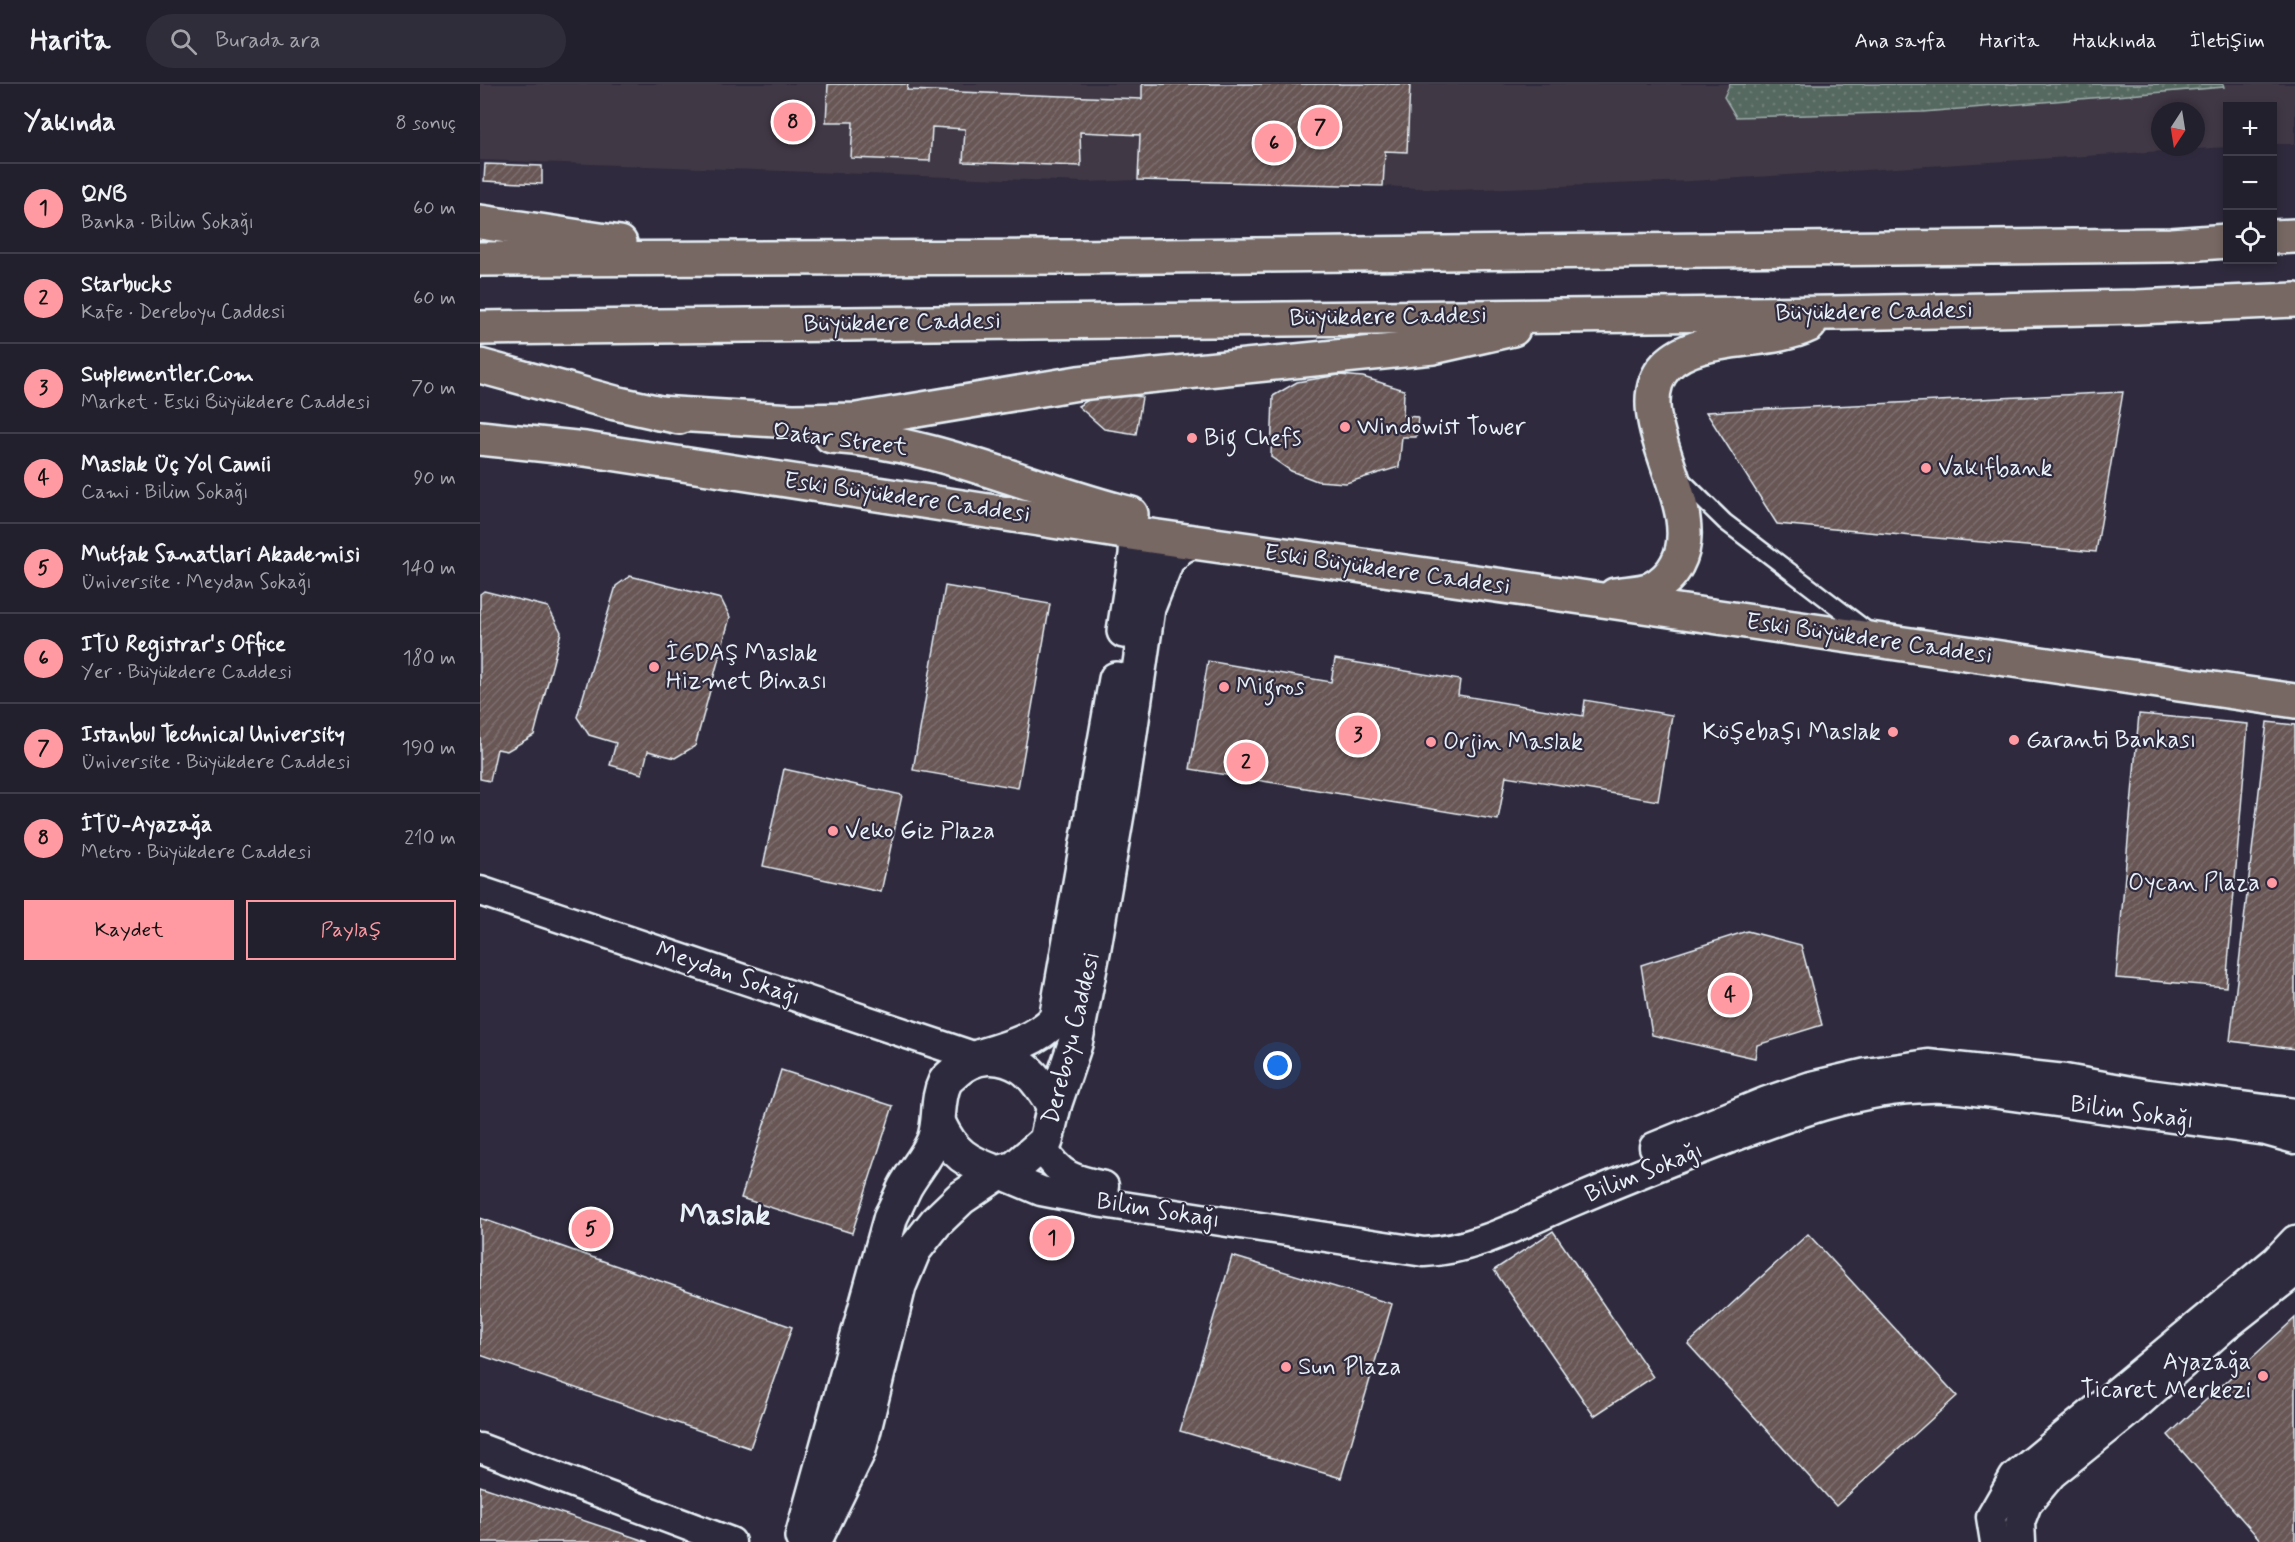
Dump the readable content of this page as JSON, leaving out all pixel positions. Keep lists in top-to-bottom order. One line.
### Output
{"streets":{"main road":["Büyükdere Caddesi","Qatar Street","Eski Büyükdere Caddesi"],"street":["Meydan Sokağı","Dereboyu Caddesi","Bilim Sokağı"]},"crossings":[["Qatar Street","Eski Büyükdere Caddesi"],["Qatar Street","Dereboyu Caddesi"],["Eski Büyükdere Caddesi","Dereboyu Caddesi"],["Meydan Sokağı","Dereboyu Caddesi"],["Meydan Sokağı","Bilim Sokağı"],["Dereboyu Caddesi","Bilim Sokağı"]],"districts":["Maslak"],"places":["Windowist Tower","Big Chefs","Vakıfbank","İGDAŞ Maslak Hizmet Binası","Migros","Köşebaşı Maslak","Garanti Bankası","Orjin Maslak","Veko Giz Plaza","Oycan Plaza","Sun Plaza","Ayazağa Ticaret Merkezi"],"north":"bottom","page":{"header":"Harita","search":"Burada ara","nav":["Ana sayfa","Harita","Hakkında","İletişim"],"heading":["Yakında","8 sonuç"],"pins":["8","7","6","3","2","4","5","1"],"map_buttons":["+","−"],"list":[{"mark":"1","name":"QNB","note":"Banka · Bilim Sokağı","value":"60 m"},{"mark":"2","name":"Starbucks","note":"Kafe · Dereboyu Caddesi","value":"60 m"},{"mark":"3","name":"Suplementler.Com","note":"Market · Eski Büyükdere Caddesi","value":"70 m"},{"mark":"4","name":"Maslak Üç Yol Camii","note":"Cami · Bilim Sokağı","value":"90 m"},{"mark":"5","name":"Mutfak Sanatlari Akademisi","note":"Üniversite · Meydan Sokağı","value":"140 m"},{"mark":"6","name":"ITU Registrar's Office","note":"Yer · Büyükdere Caddesi","value":"180 m"},{"mark":"7","name":"Istanbul Technical University","note":"Üniversite · Büyükdere Caddesi","value":"190 m"},{"mark":"8","name":"İTÜ-Ayazağa","note":"Metro · Büyükdere Caddesi","value":"210 m"}],"buttons":["Kaydet","Paylaş"]}}
